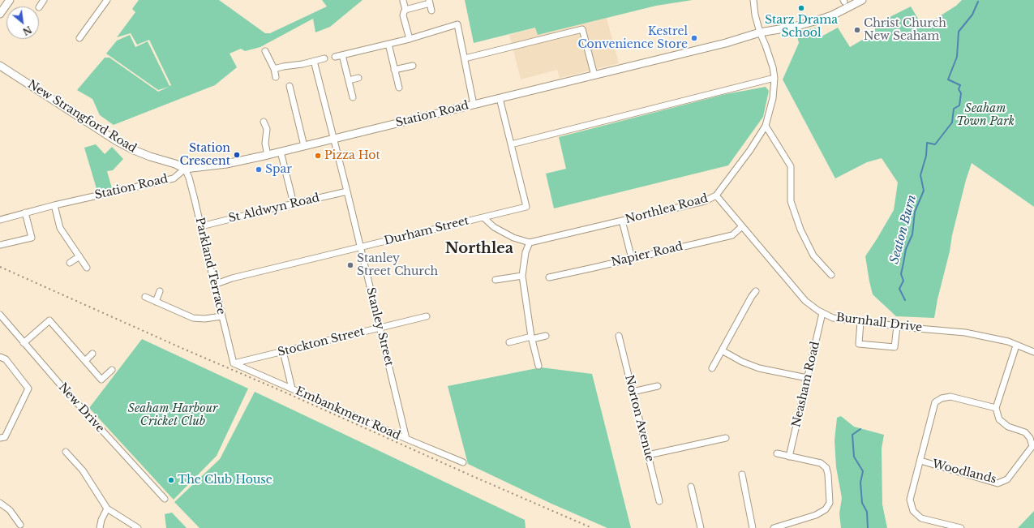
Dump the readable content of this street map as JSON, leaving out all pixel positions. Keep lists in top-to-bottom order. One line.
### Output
{"streets":{"main road":["Station Road","New Strangford Road"],"street":["St Aldwyn Road","Northlea Road","Durham Street","Napier Road","Parkland Terrace","Burnhall Drive","Stanley Street","Stockton Street","Neasham Road","New Drive","Embankment Road","Norton Avenue","Woodlands"]},"crossings":[["Station Road","New Strangford Road"],["Station Road","Northlea Road"],["Station Road","Parkland Terrace"],["Station Road","Stanley Street"],["New Strangford Road","Parkland Terrace"],["St Aldwyn Road","Parkland Terrace"],["St Aldwyn Road","Stanley Street"],["Northlea Road","Burnhall Drive"],["Durham Street","Parkland Terrace"],["Durham Street","Stanley Street"],["Napier Road","Burnhall Drive"],["Parkland Terrace","Stockton Street"],["Parkland Terrace","Embankment Road"],["Burnhall Drive","Neasham Road"],["Stanley Street","Stockton Street"],["Stanley Street","Embankment Road"],["Stockton Street","Embankment Road"]],"districts":["Northlea"],"water":["Seaton Burn"],"parks":["Seaham Town Park","Seaham Harbour Cricket Club"],"places":["Starz Drama School","Christ Church New Seaham","Kestrel Convenience Store","Station Crescent","Pizza Hot","Spar","Stanley Street Church","The Club House"],"north":"bottom right"}
